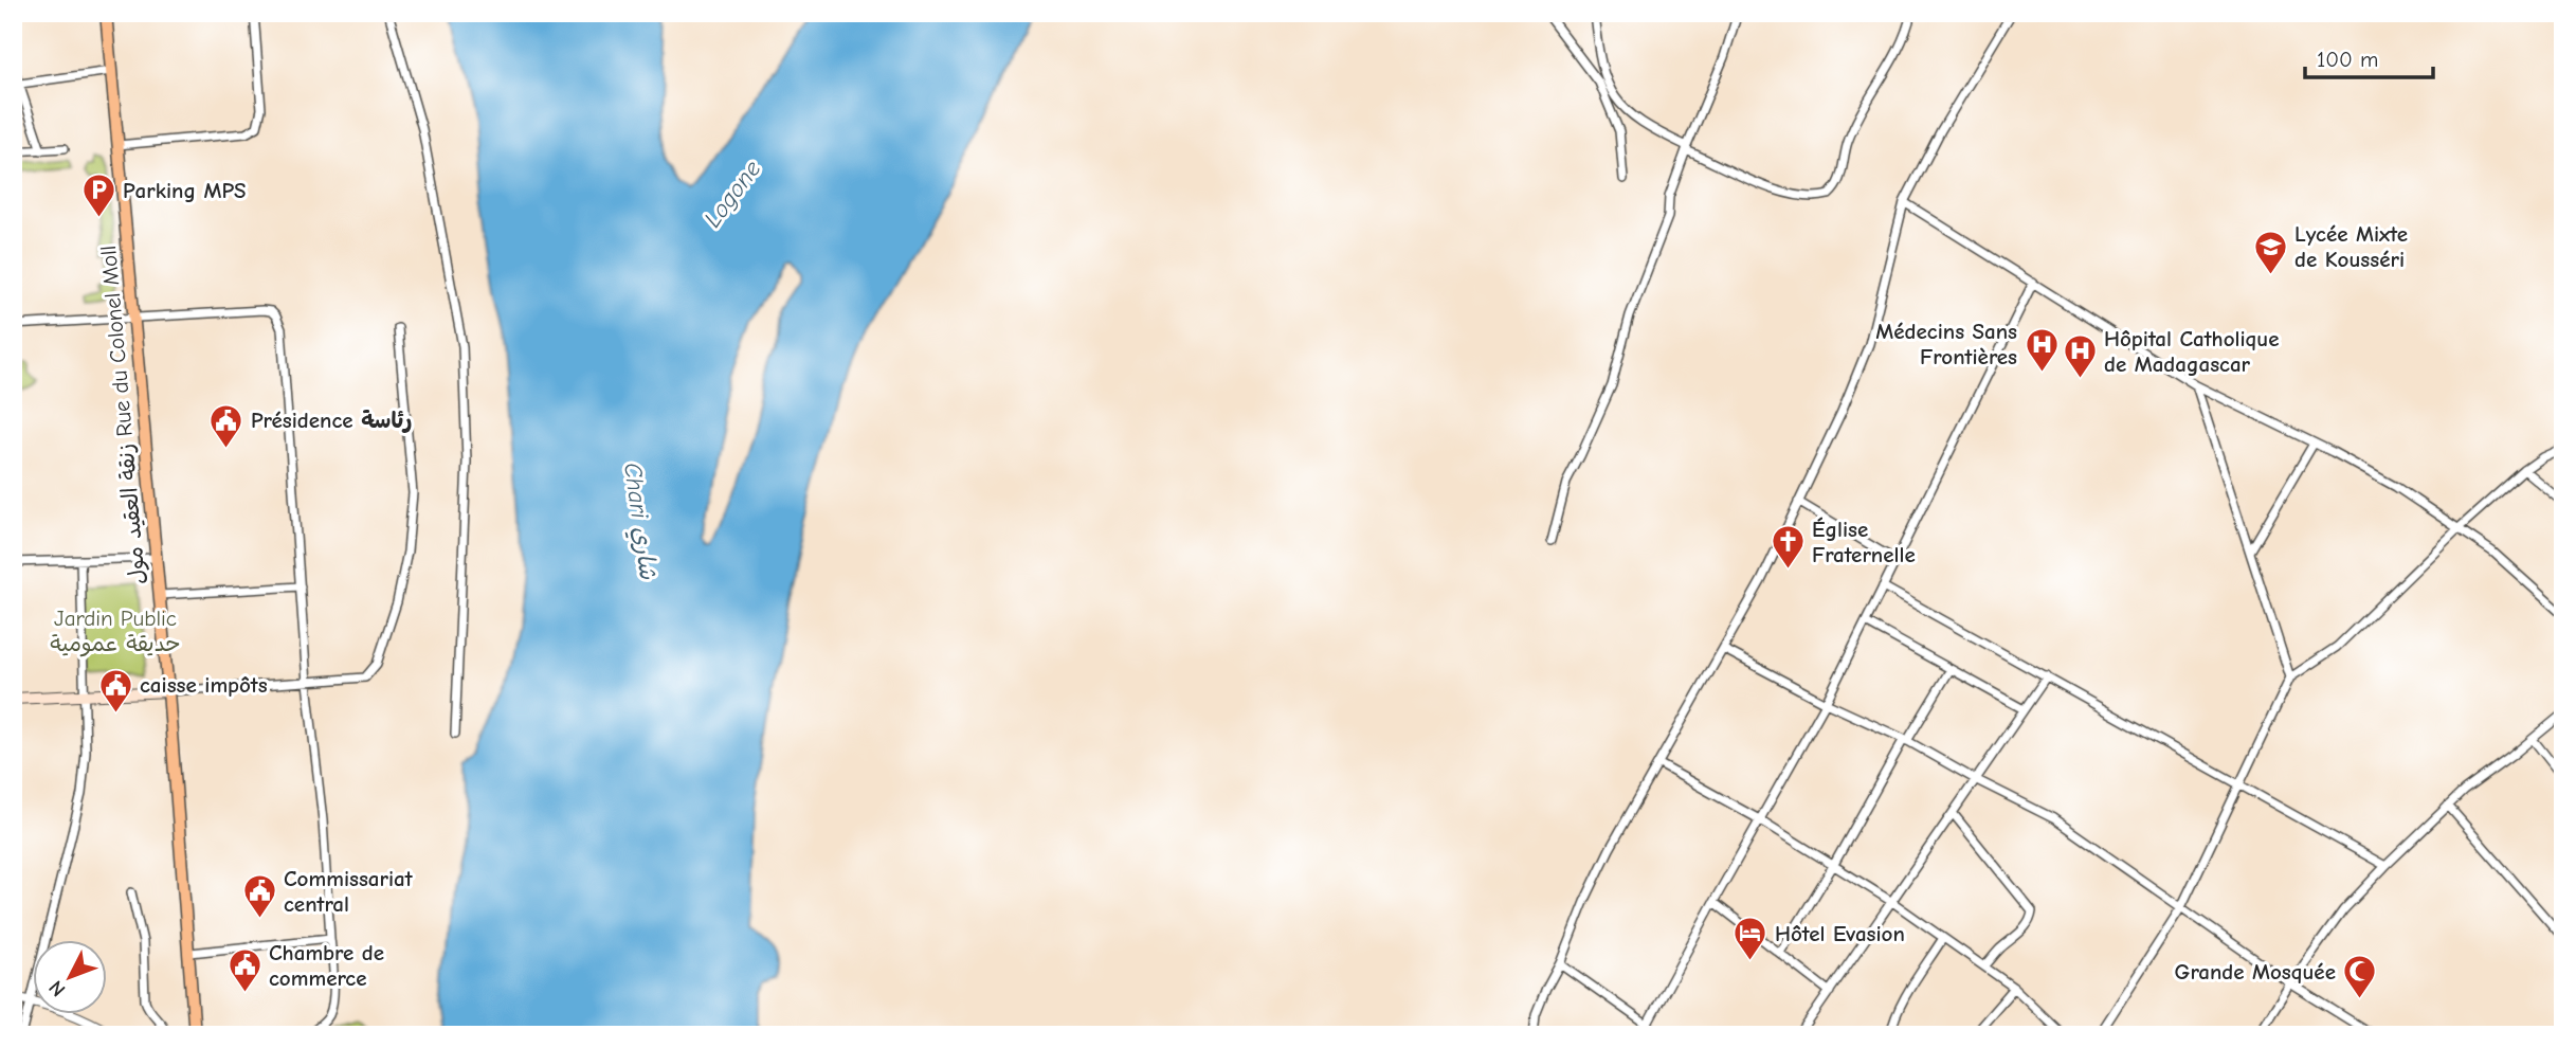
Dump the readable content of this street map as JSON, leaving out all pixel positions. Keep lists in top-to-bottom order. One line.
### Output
{"streets":{"main road":["زنقة العقيد مول Rue du Colonel Moll"]},"water":["Logone","Chari شاري"],"parks":["Jardin Public حديقة عمومية"],"places":{"parking":["Parking MPS"],"school or university":["Lycée Mixte de Kousséri"],"hospital":["Médecins Sans Frontières","Hôpital Catholique de Madagascar"],"public building":["Présidence رئاسة","caisse impôts","Commissariat central","Chambre de commerce"],"church":["Église Fraternelle"],"hotel":["Hôtel Evasion"],"mosque":["Grande Mosquée"]},"scale_bar":"100 m","north":"bottom left"}
